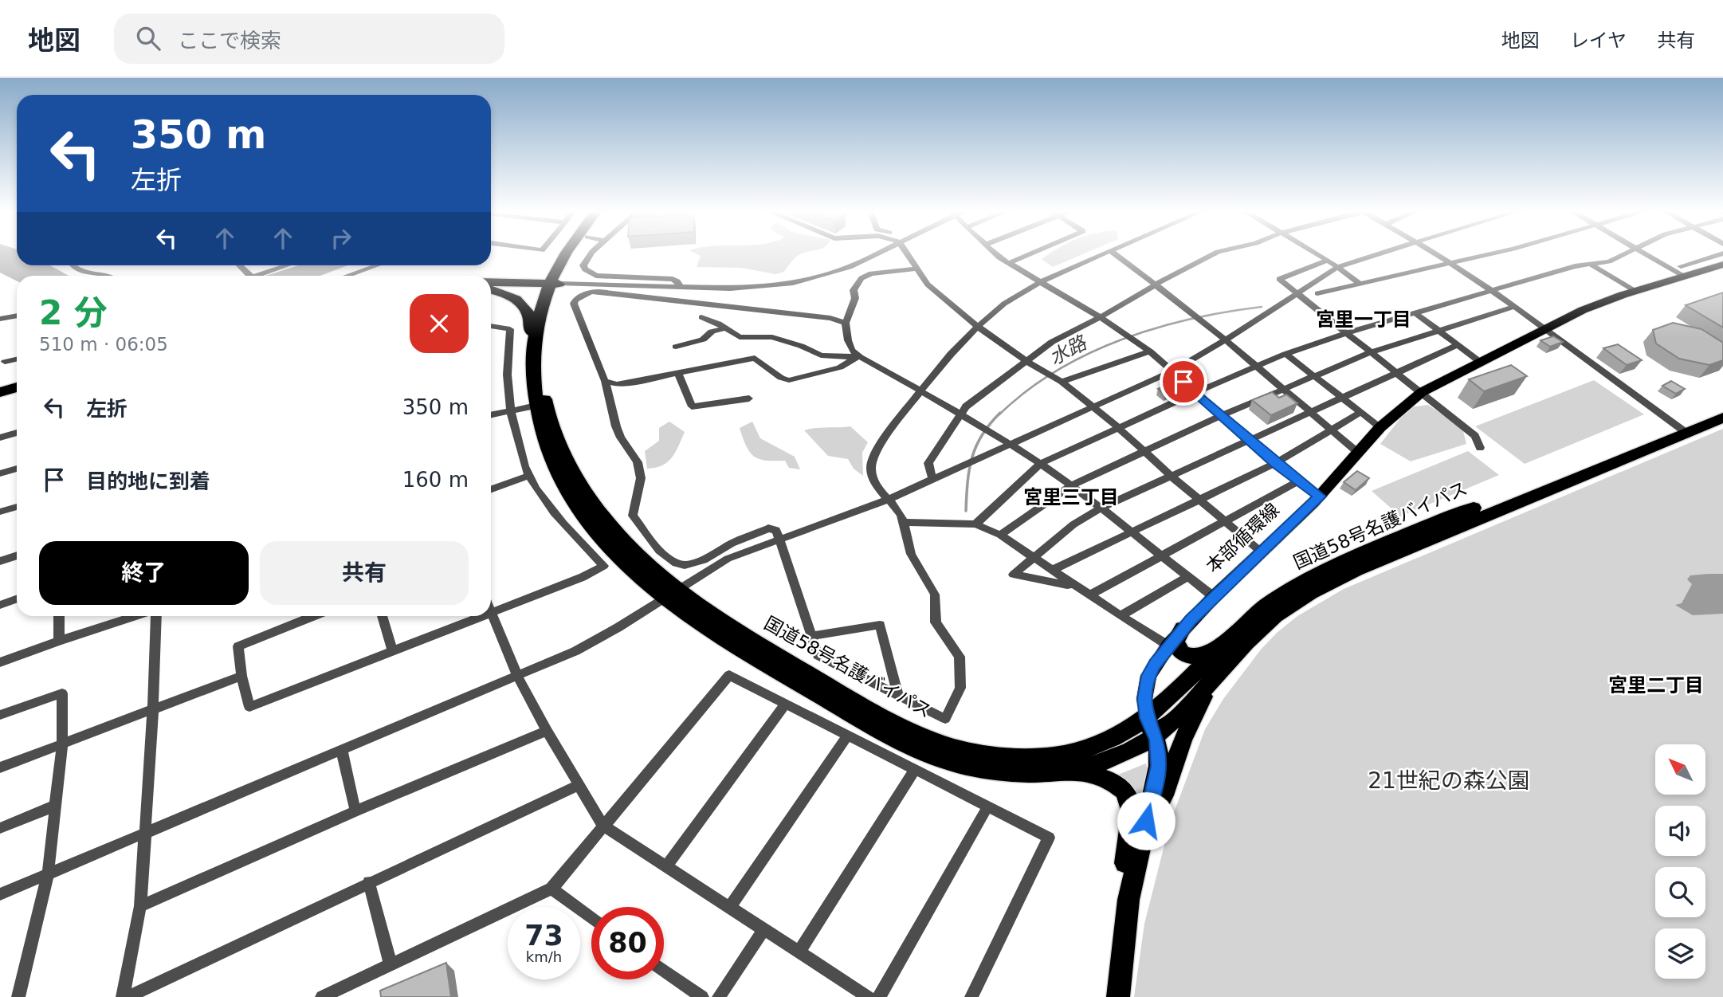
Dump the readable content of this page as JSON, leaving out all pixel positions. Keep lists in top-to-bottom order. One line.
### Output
{"streets":{"highway":["国道58号名護バイパス","本部循環線"]},"crossings":[["国道58号名護バイパス","本部循環線"]],"districts":["宮里一丁目","宮里三丁目","宮里二丁目"],"water":["水路"],"parks":["21世紀の森公園"],"north":"top left","page":{"header":"地図","search":"ここで検索","nav":["地図","レイヤ","共有"],"turn":["350 m","左折"],"heading":["2 分","510 m · 06:05"],"list":[{"name":"左折","value":"350 m"},{"name":"目的地に到着","value":"160 m"}],"buttons":["終了","共有"],"speed":"73 km/h","limit":"80"}}
